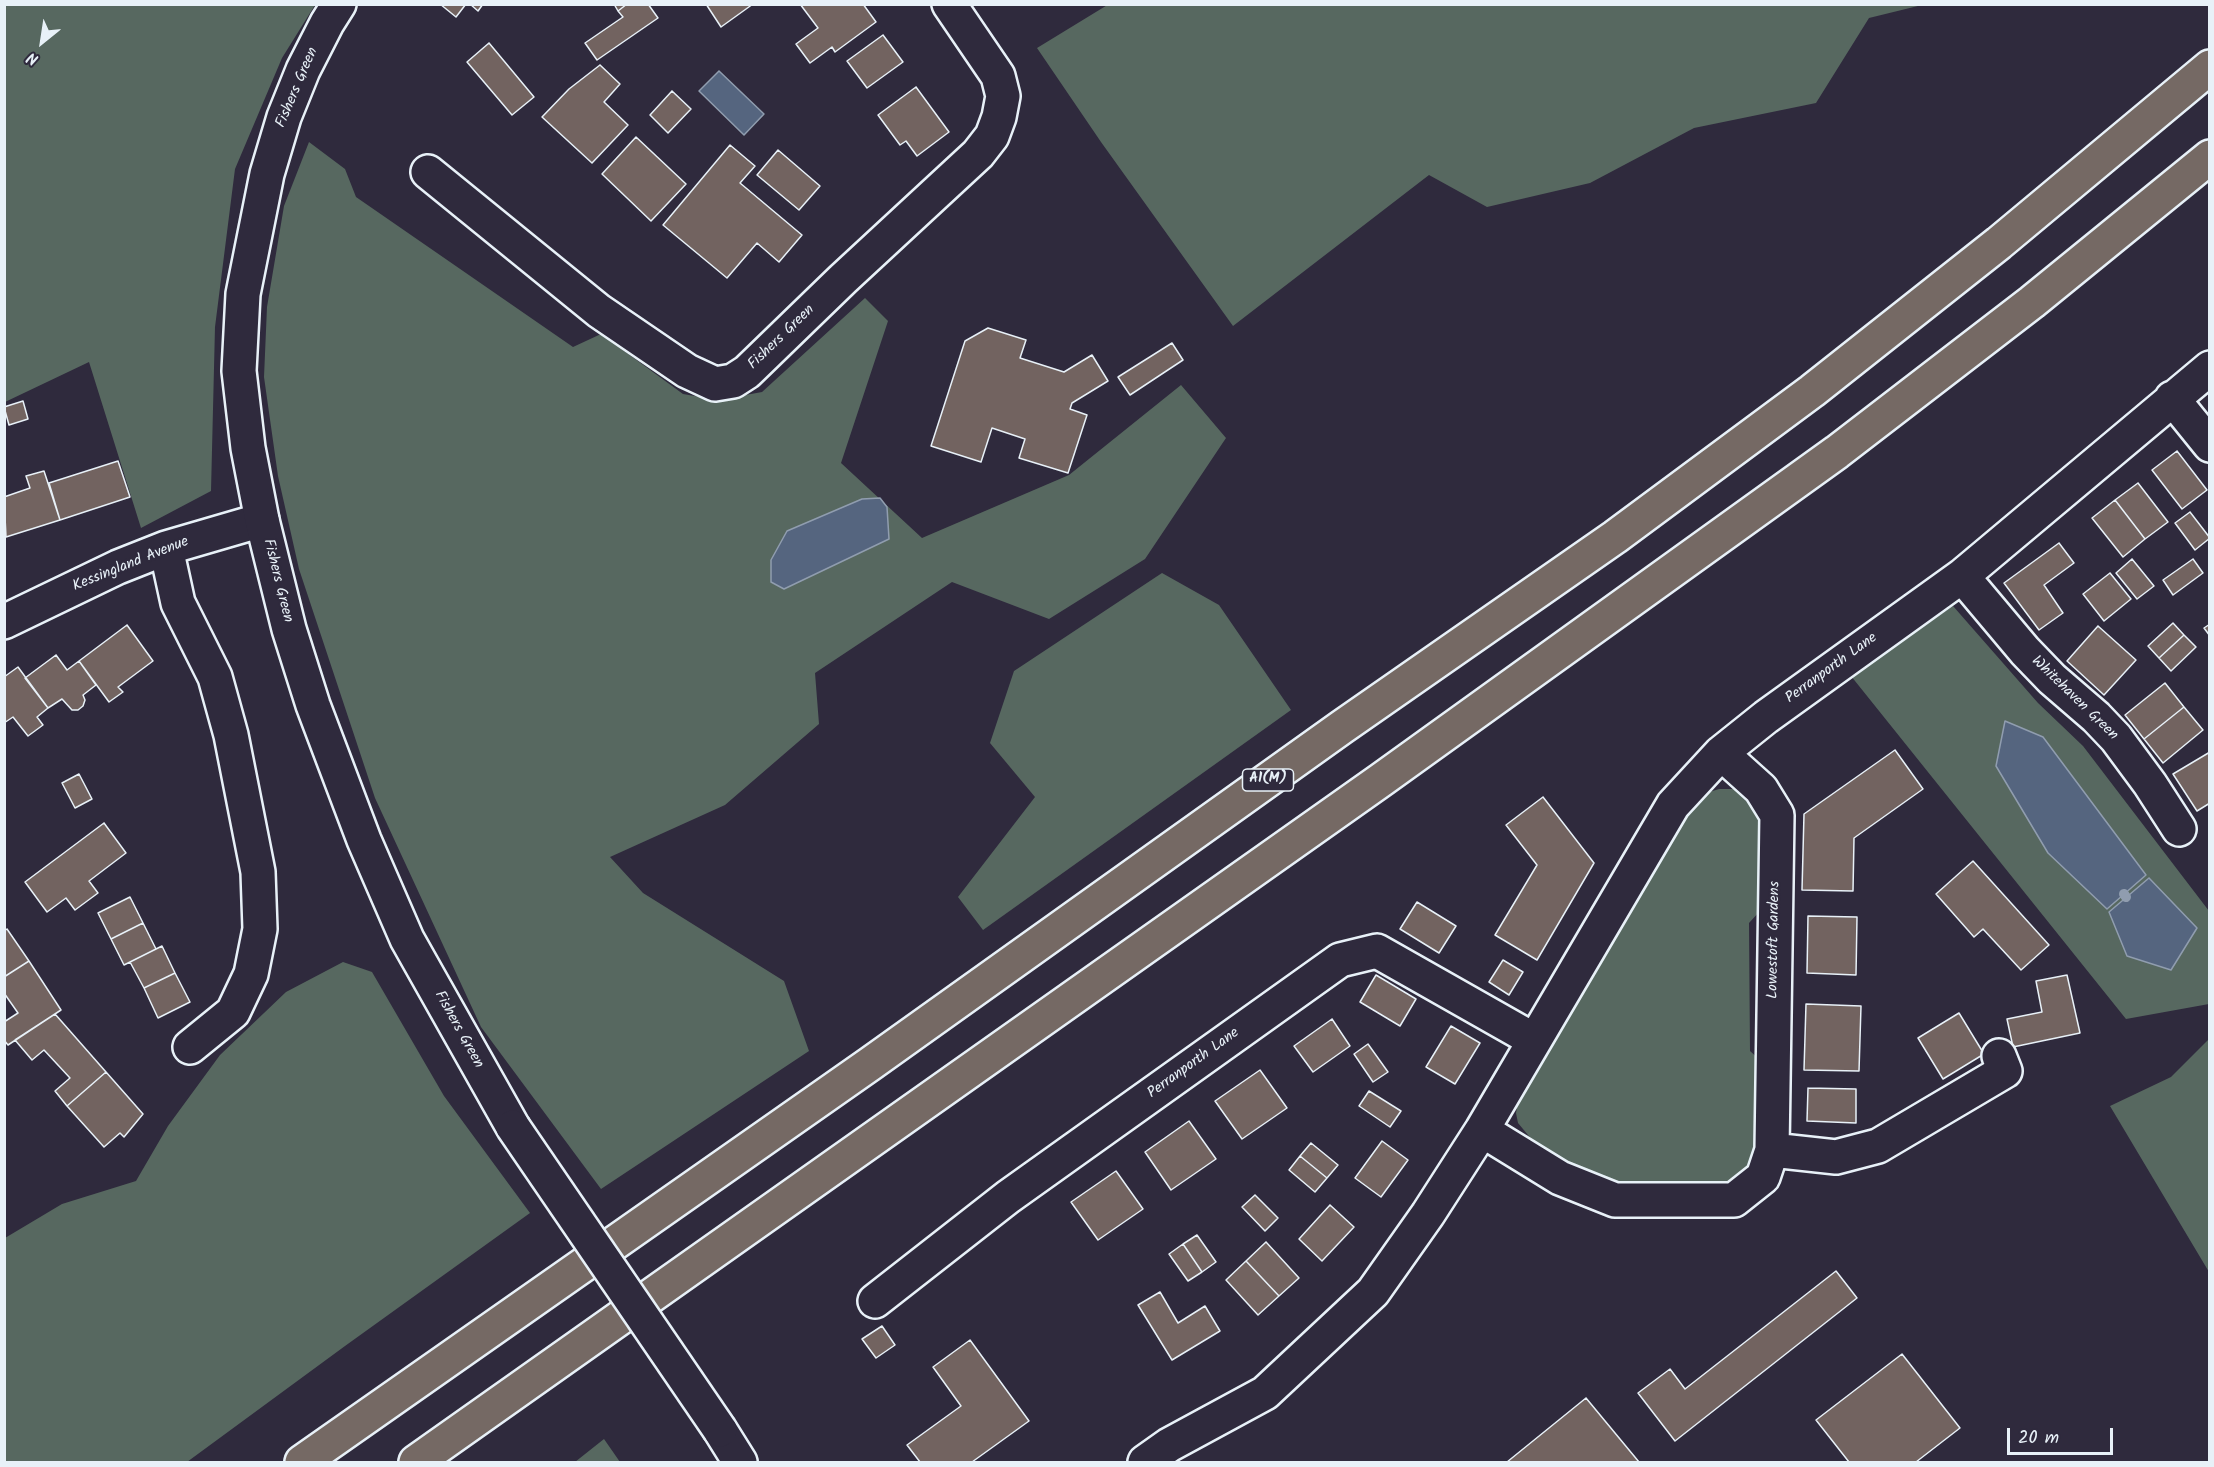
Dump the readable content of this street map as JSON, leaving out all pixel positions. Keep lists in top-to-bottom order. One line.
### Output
{"streets":{"highway":["A1(M)"],"street":["Fishers Green","Kessingland Avenue","Perranporth Lane","Whitehaven Green","Lowestoft Gardens"]},"crossings":[["Fishers Green","Kessingland Avenue"],["Perranporth Lane","Whitehaven Green"],["Perranporth Lane","Lowestoft Gardens"]],"scale_bar":"20 m","north":"bottom left"}
